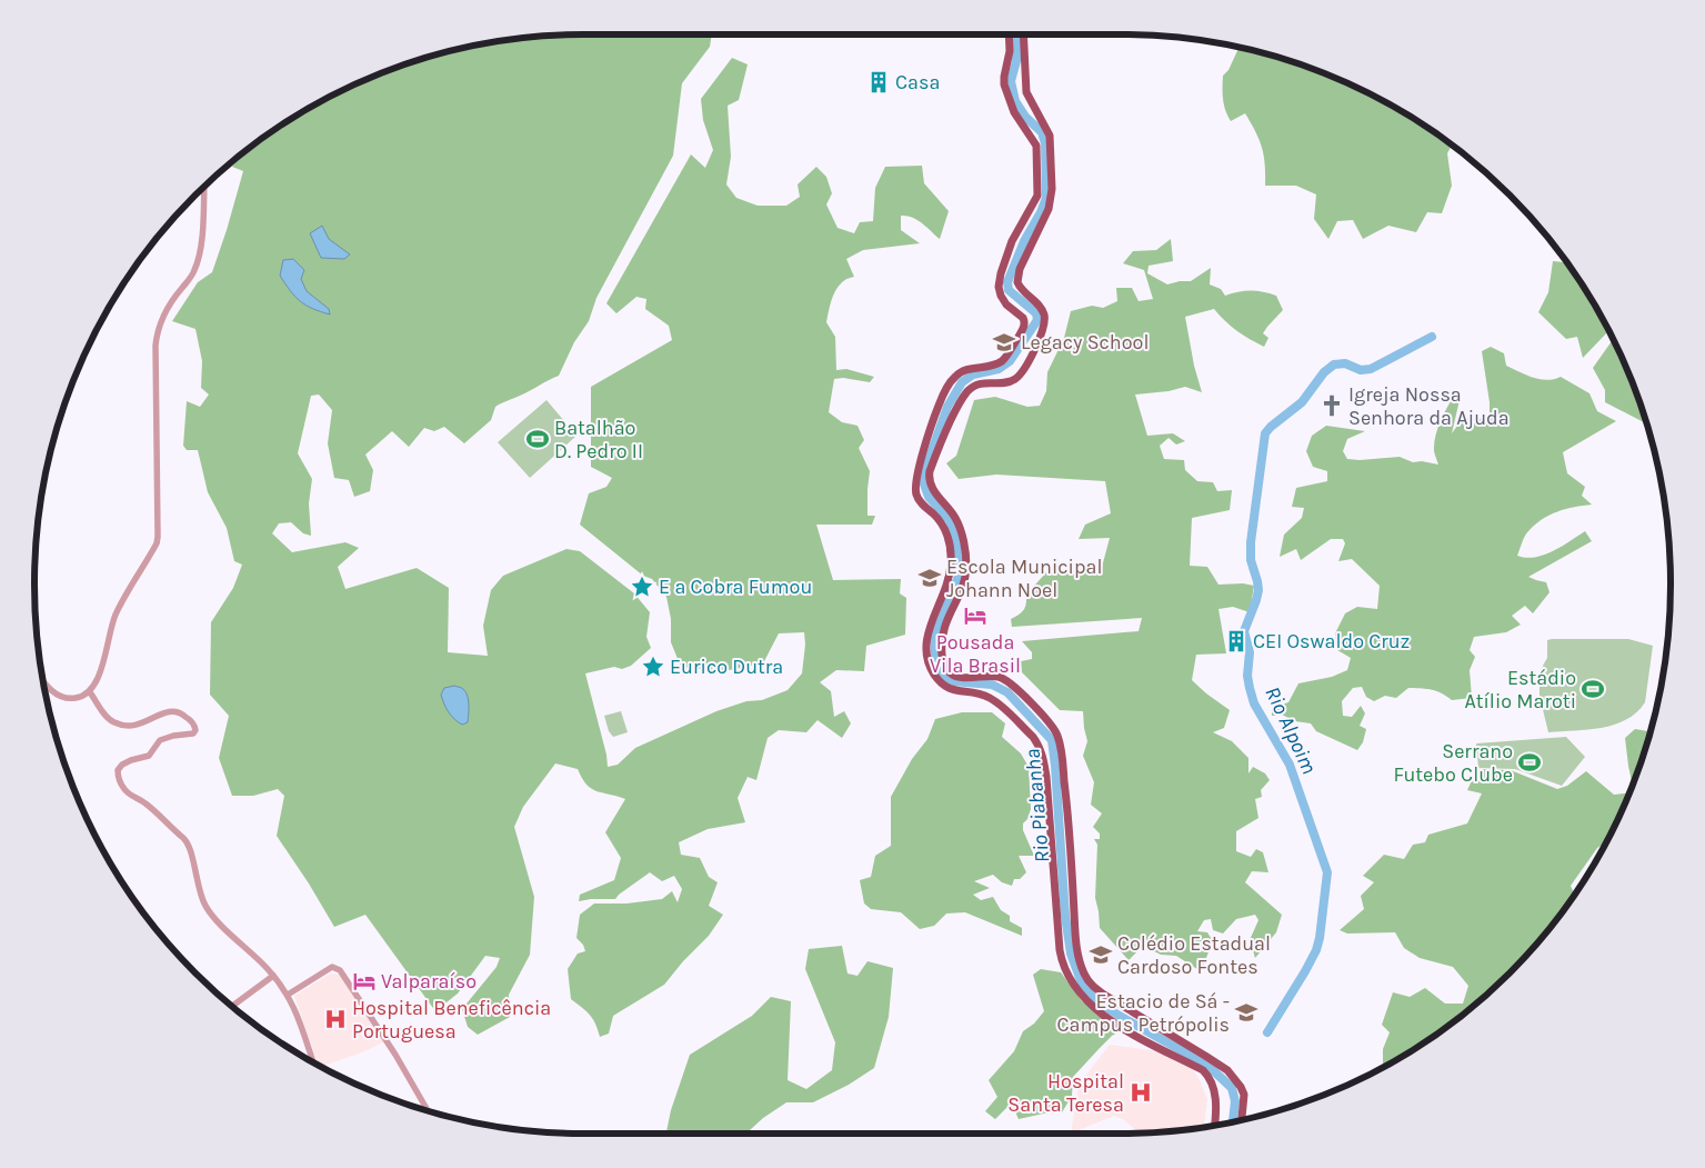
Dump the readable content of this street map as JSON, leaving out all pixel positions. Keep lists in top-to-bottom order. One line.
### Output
{"water":["Rio Alpoim","Rio Piabanha"],"places":{"building":["Casa","CEI Oswaldo Cruz"],"school or university":["Legacy School","Escola Municipal Johann Noel","Colédio Estadual Cardoso Fontes","Estacio de Sá - Campus Petrópolis"],"church":["Igreja Nossa Senhora da Ajuda"],"sports":["Batalhão D. Pedro II","Estádio Atílio Maroti","Serrano Futebo Clube"],"place":["E a Cobra Fumou","Eurico Dutra"],"hotel":["Pousada Vila Brasil","Valparaíso"],"hospital":["Hospital Beneficência Portuguesa","Hospital Santa Teresa"]}}
